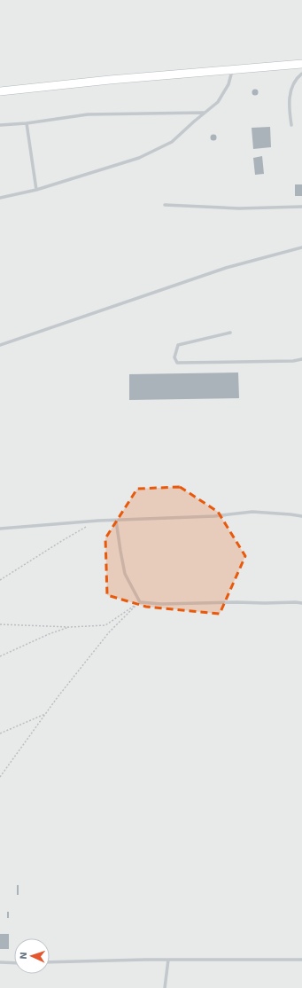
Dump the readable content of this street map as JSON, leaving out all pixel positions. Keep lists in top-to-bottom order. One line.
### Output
{"north":"left"}
